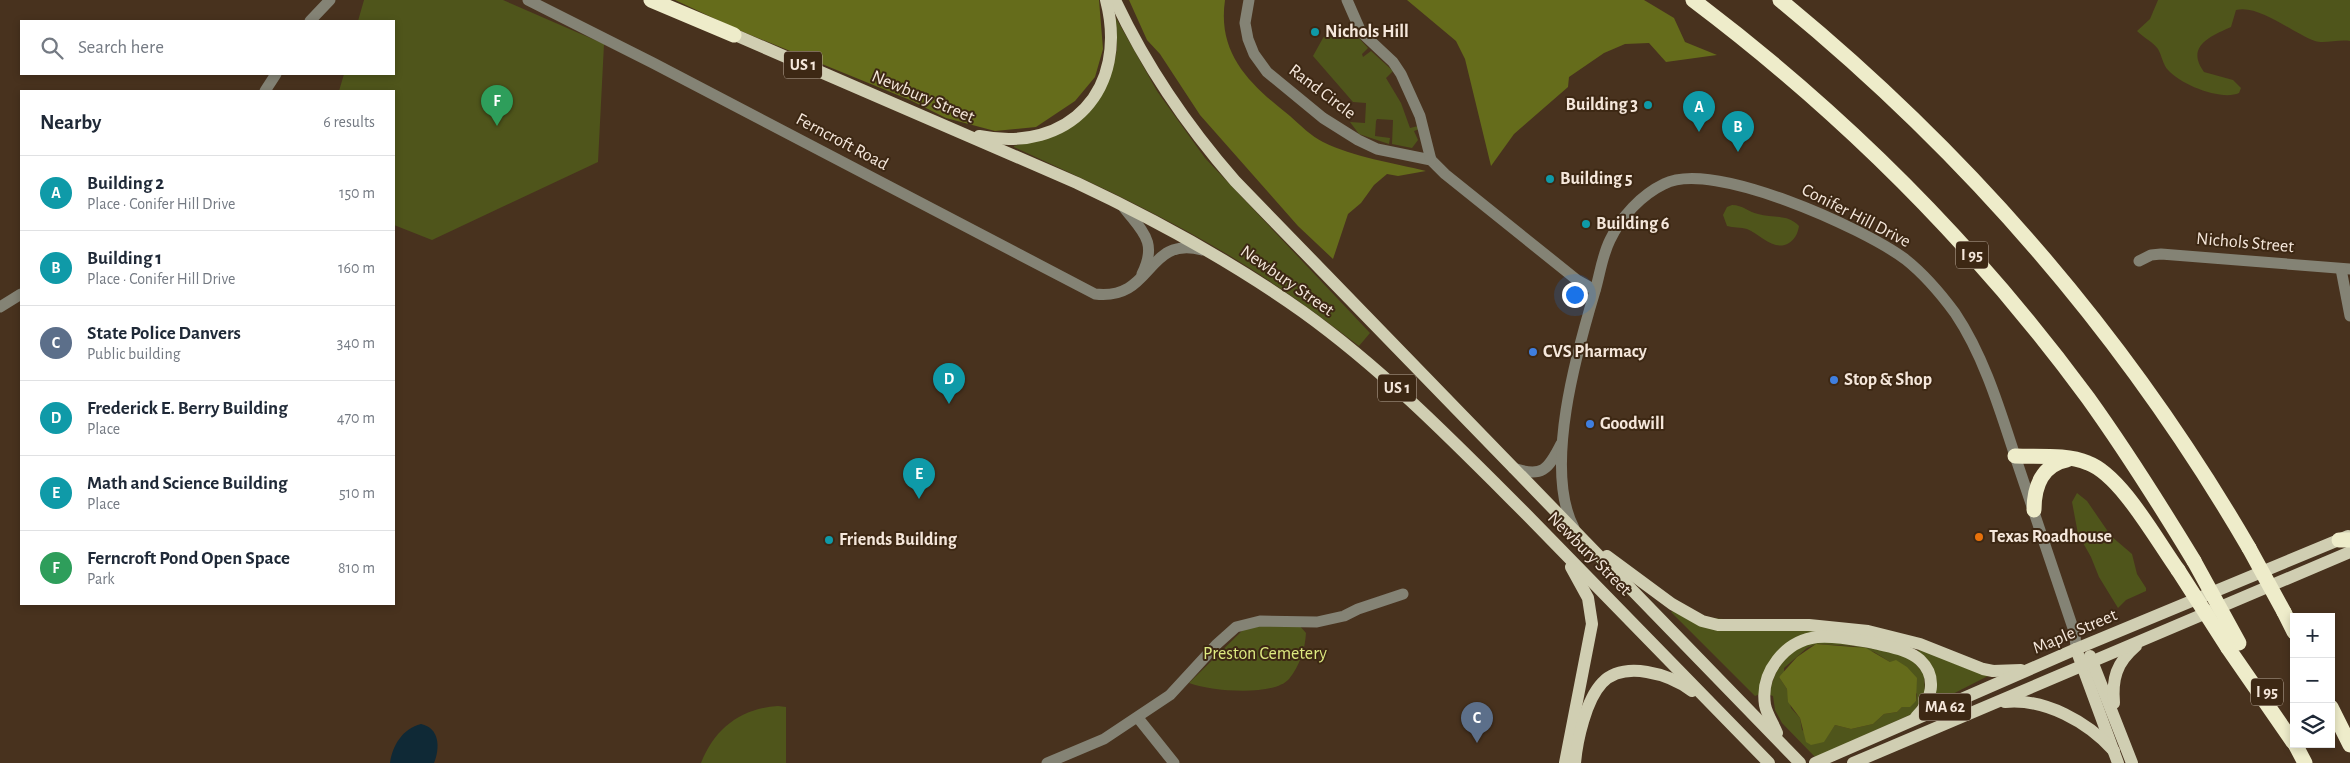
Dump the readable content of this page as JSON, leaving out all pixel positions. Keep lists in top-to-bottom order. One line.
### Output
{"streets":{"highway":["I 95"],"main road":["US 1","Newbury Street","Maple Street","MA 62"],"street":["Rand Circle","Ferncroft Road","Conifer Hill Drive","Nichols Street"]},"crossings":[["Newbury Street","Ferncroft Road"],["Newbury Street","Conifer Hill Drive"],["Conifer Hill Drive","Maple Street"]],"parks":["Preston Cemetery"],"places":["Nichols Hill","Building 3","Building 5","Building 6","CVS Pharmacy","Stop & Shop","Goodwill","Texas Roadhouse","Friends Building"],"page":{"search":"Search here","pins":["F","A","B","D","E","C"],"heading":["Nearby","6 results"],"list":[{"mark":"A","name":"Building 2","note":"Place · Conifer Hill Drive","value":"150 m"},{"mark":"B","name":"Building 1","note":"Place · Conifer Hill Drive","value":"160 m"},{"mark":"C","name":"State Police Danvers","note":"Public building","value":"340 m"},{"mark":"D","name":"Frederick E. Berry Building","note":"Place","value":"470 m"},{"mark":"E","name":"Math and Science Building","note":"Place","value":"510 m"},{"mark":"F","name":"Ferncroft Pond Open Space","note":"Park","value":"810 m"}],"map_buttons":["+","−"]}}
